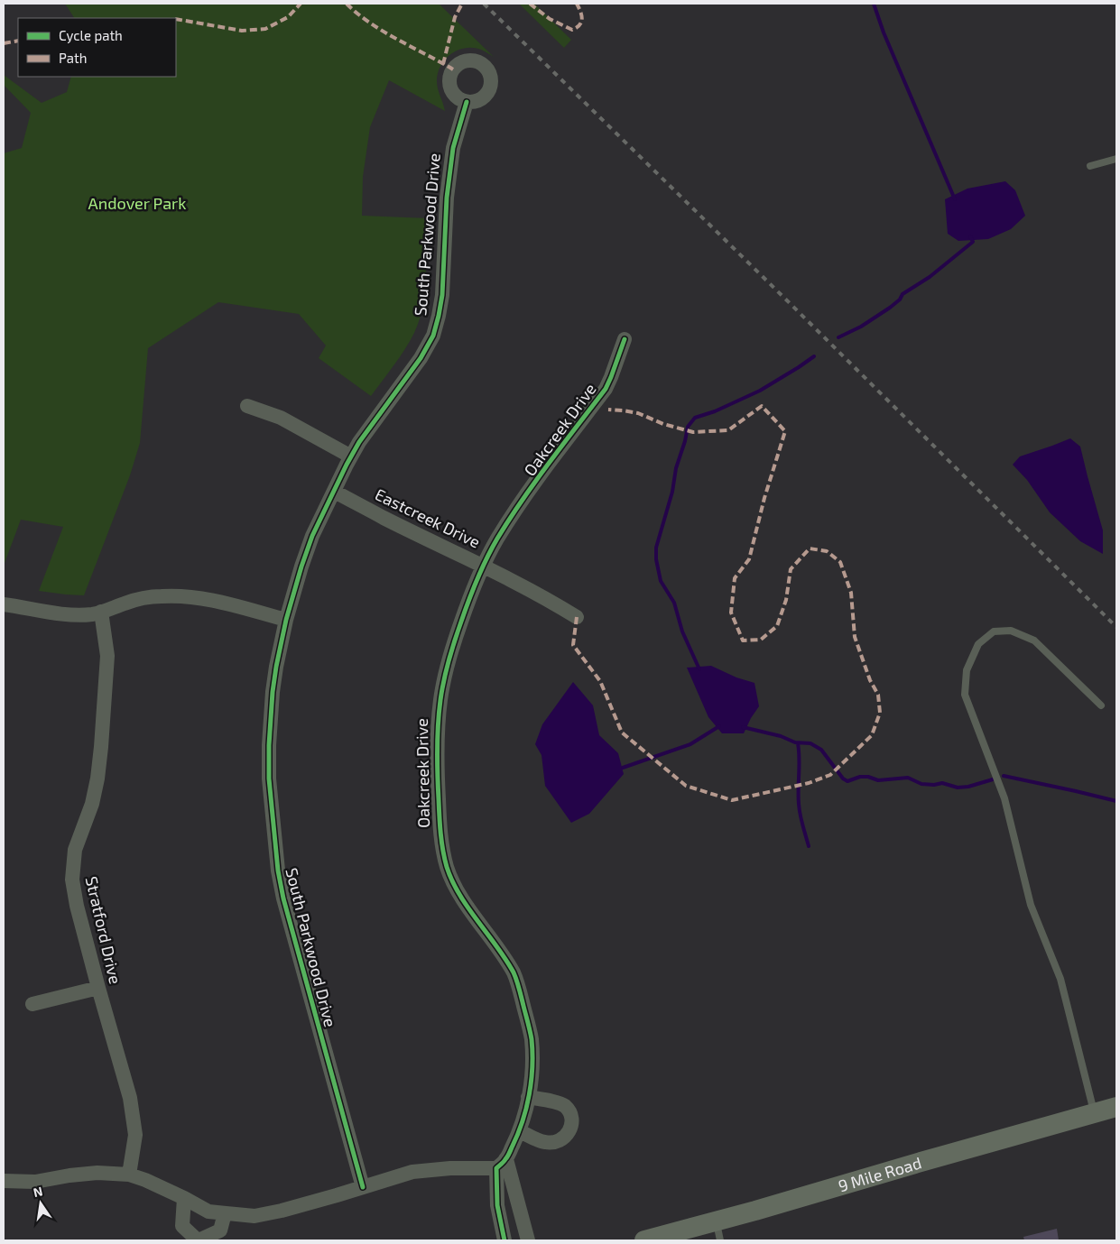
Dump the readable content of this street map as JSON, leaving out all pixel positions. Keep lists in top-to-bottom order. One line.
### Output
{"streets":{"street":["South Parkwood Drive","Oakcreek Drive","Eastcreek Drive","Stratford Drive","9 Mile Road"]},"crossings":[["South Parkwood Drive","Eastcreek Drive"],["Oakcreek Drive","Eastcreek Drive"]],"parks":["Andover Park"],"legend":["Cycle path","Path"],"north":"top"}
